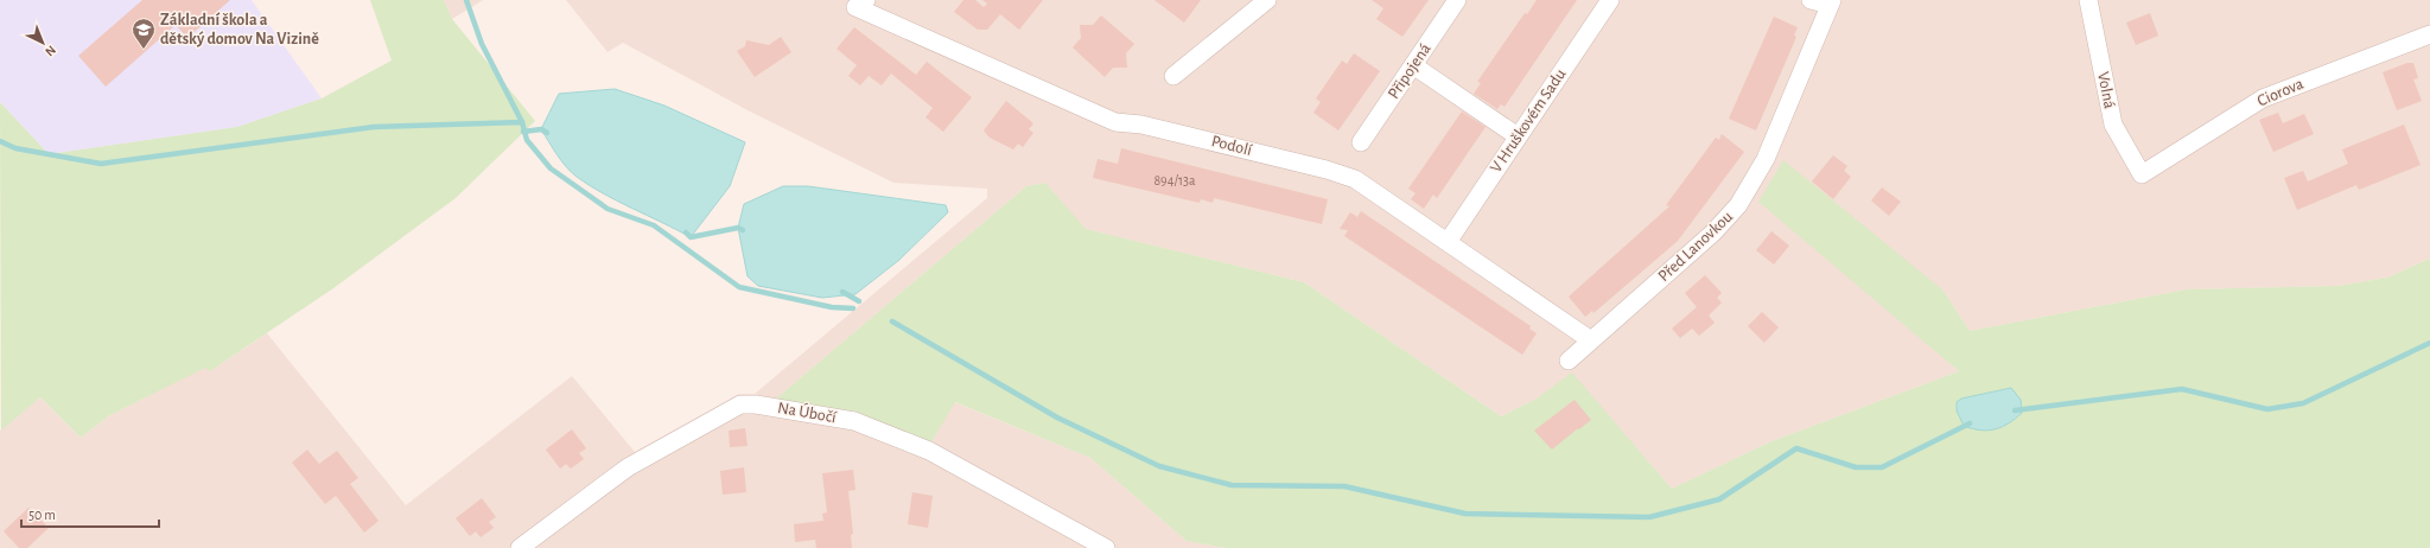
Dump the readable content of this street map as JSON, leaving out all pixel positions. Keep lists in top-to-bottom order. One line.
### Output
{"streets":{"street":["Připojená","Volná","Ciorova","V Hruškovém Sadu","Podolí","Před Lanovkou","Na Úbočí"]},"crossings":[["Volná","Ciorova"],["V Hruškovém Sadu","Podolí"],["Podolí","Před Lanovkou"]],"places":{"school or university":["Základní škola a dětský domov Na Vizině"]},"house_numbers":["894/13a"],"scale_bar":"50 m","north":"bottom right"}
